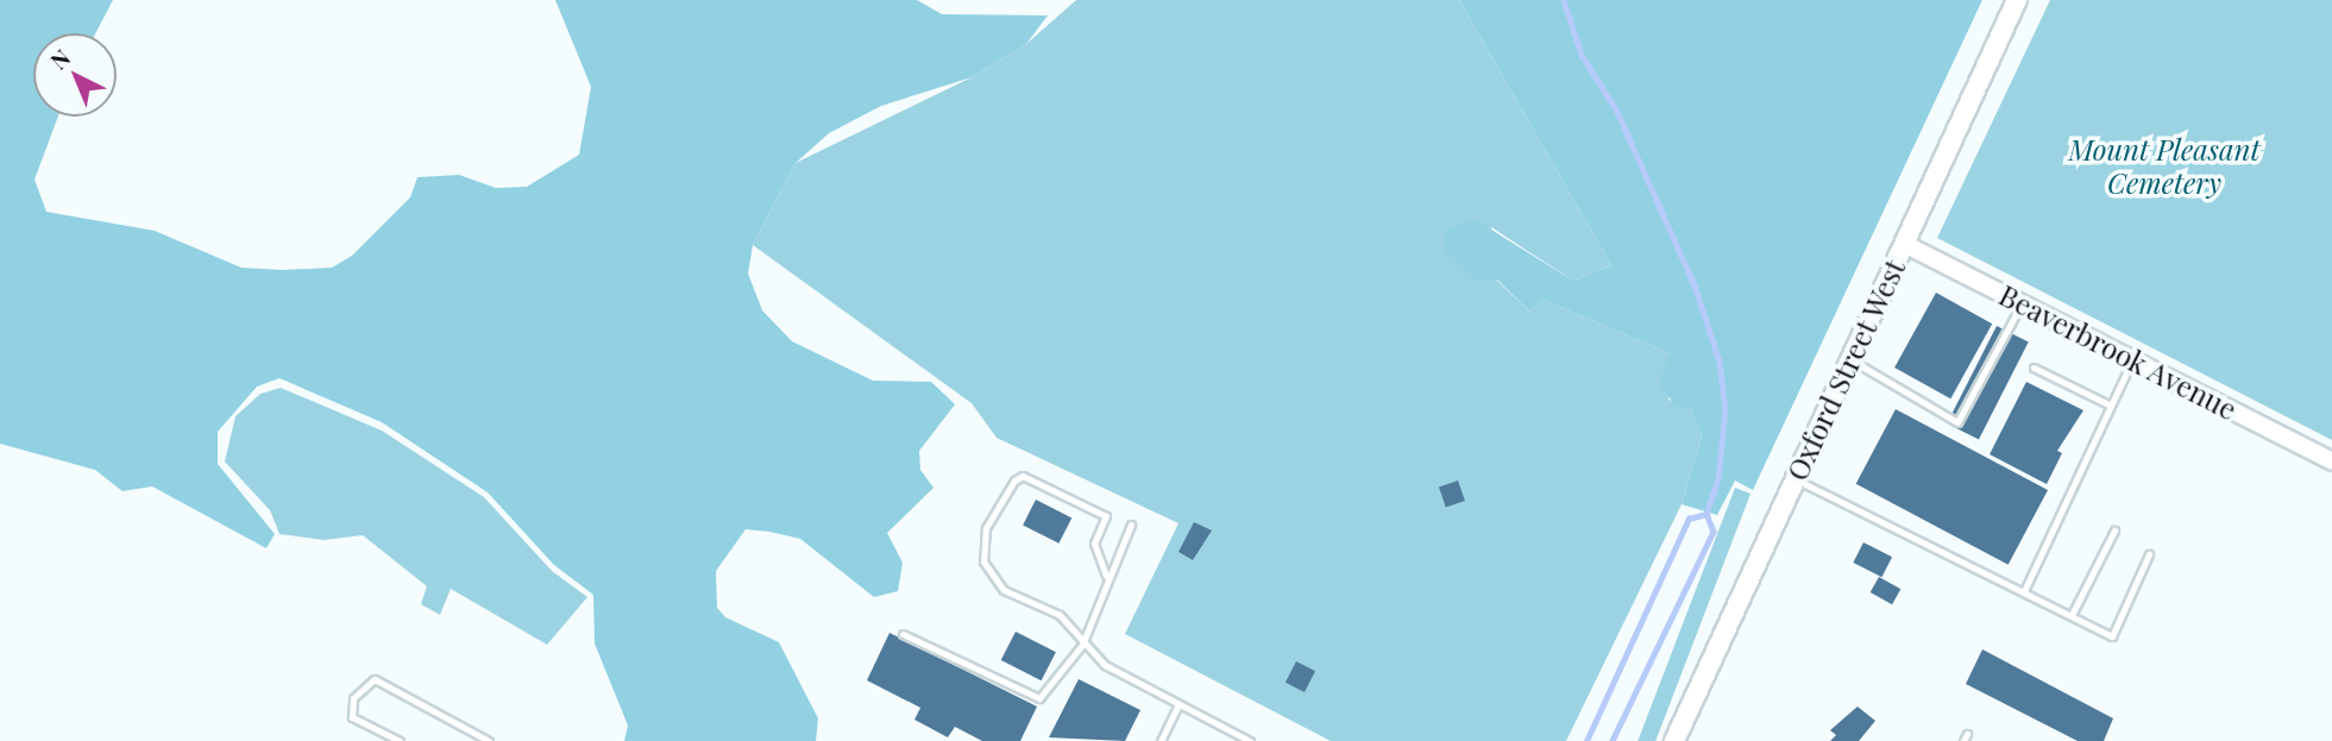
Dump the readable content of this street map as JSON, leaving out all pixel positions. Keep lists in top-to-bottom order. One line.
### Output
{"streets":{"main road":["Oxford Street West"],"street":["Beaverbrook Avenue"]},"crossings":[["Beaverbrook Avenue","Oxford Street West"]],"parks":["Mount Pleasant Cemetery"],"north":"top left"}
